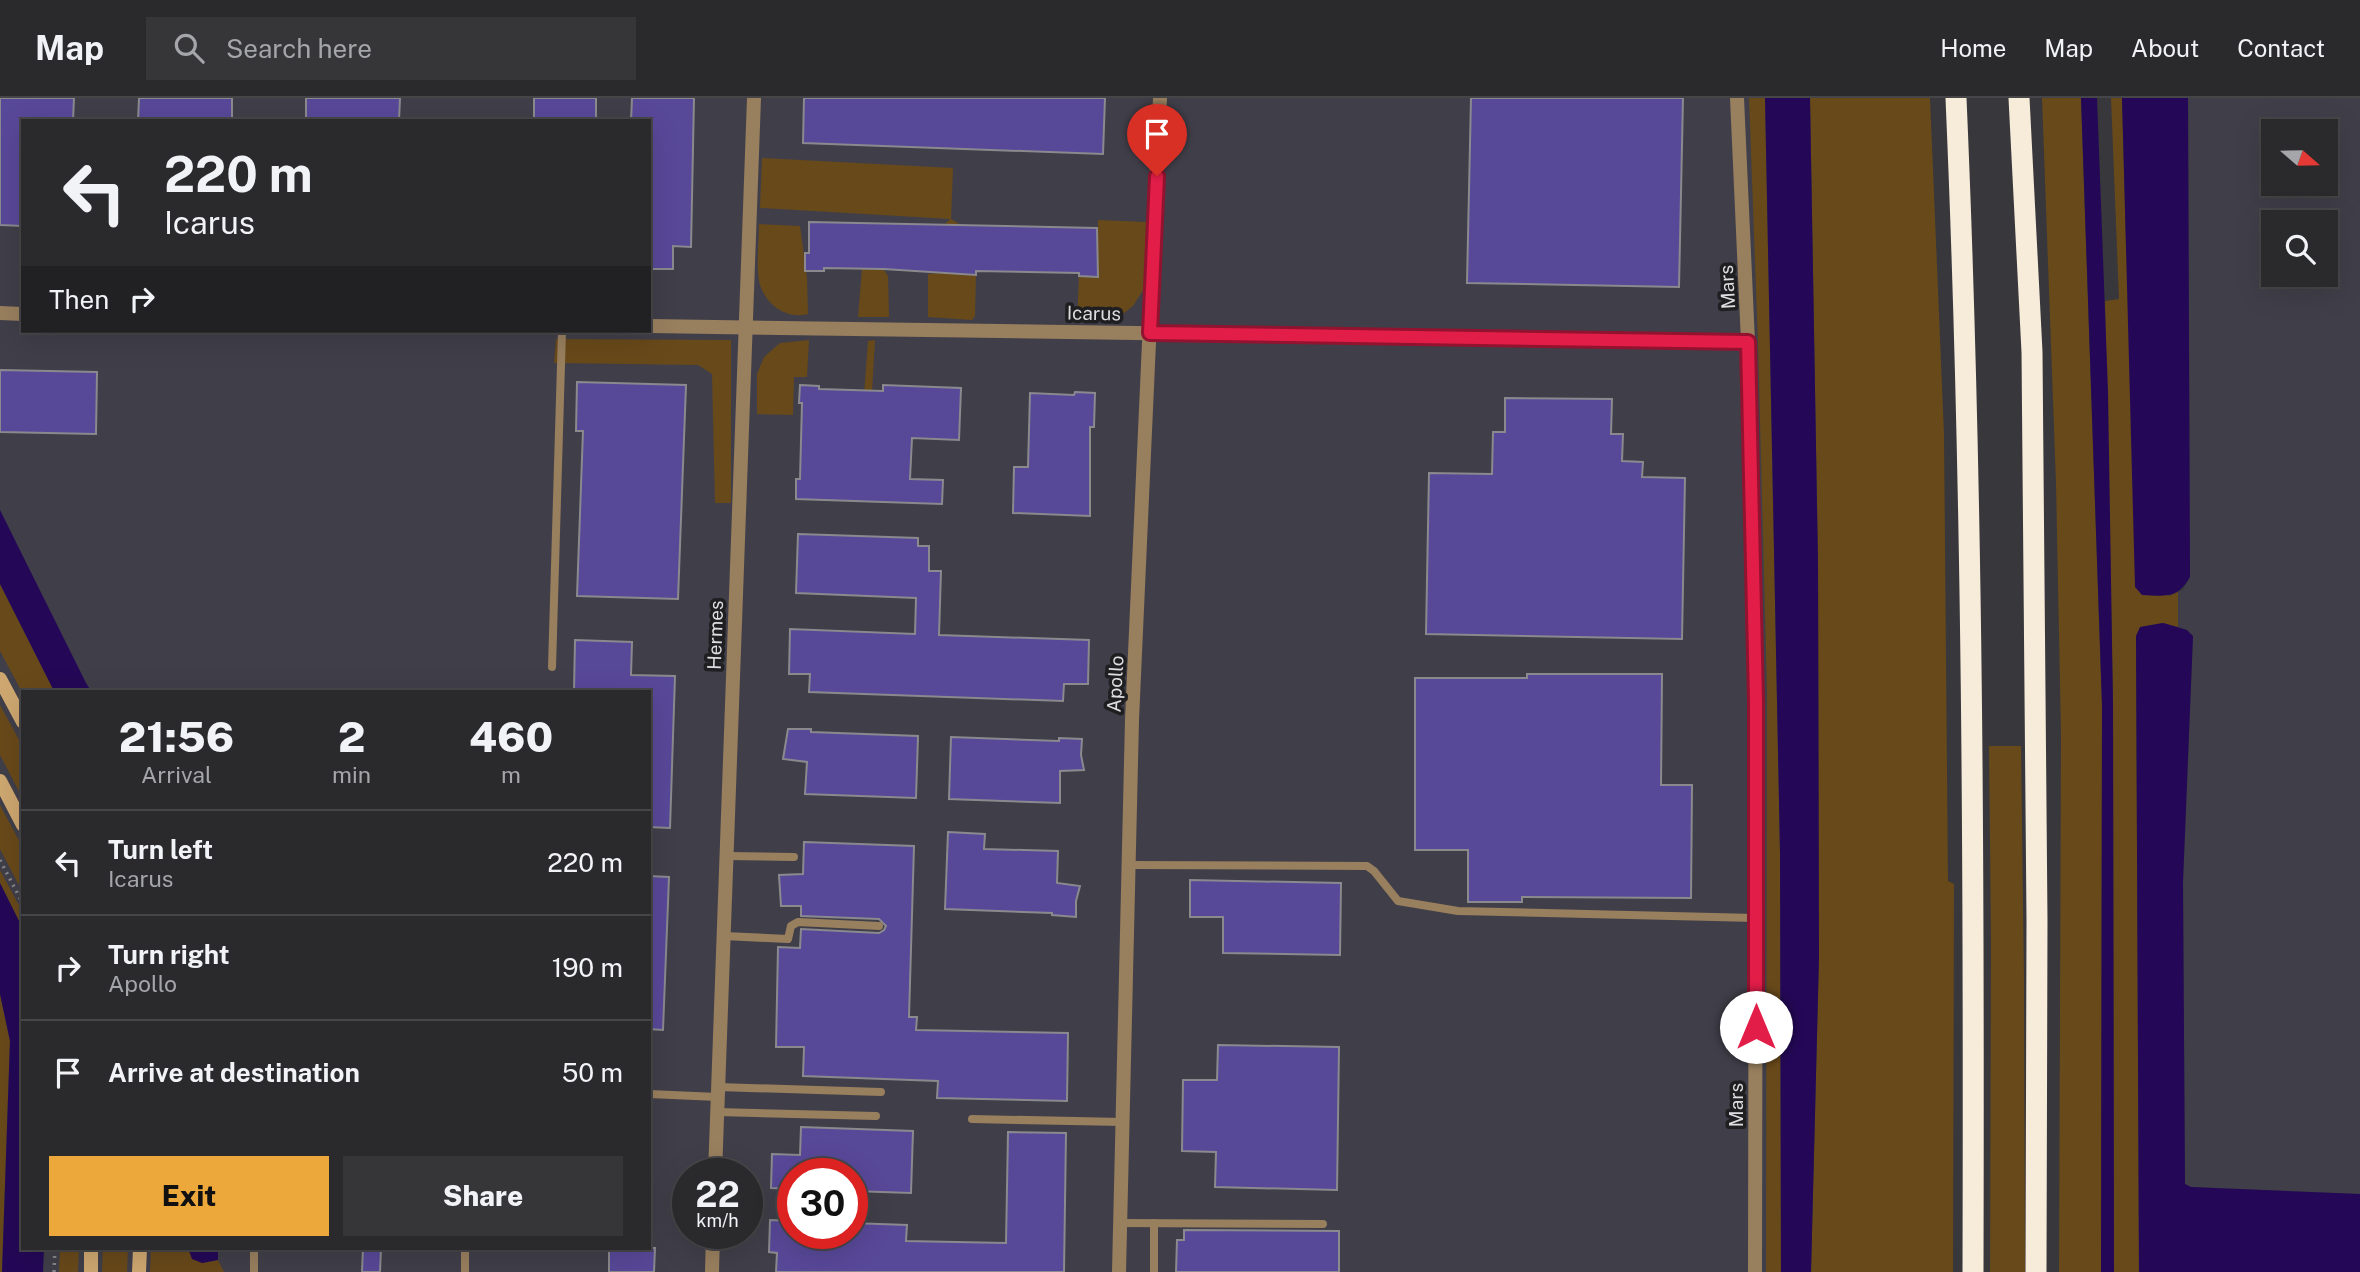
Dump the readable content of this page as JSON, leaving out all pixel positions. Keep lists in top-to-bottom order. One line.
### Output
{"streets":{"street":["Mars","Icarus","Hermes","Apollo"]},"crossings":[["Mars","Icarus"],["Icarus","Hermes"],["Icarus","Apollo"]],"north":"right","page":{"header":"Map","search":"Search here","nav":["Home","Map","About","Contact"],"turn":["220 m","Icarus"],"then":"Then","eta":["21:56","Arrival","2","min","460","m"],"list":[{"name":"Turn left","note":"Icarus","value":"220 m"},{"name":"Turn right","note":"Apollo","value":"190 m"},{"name":"Arrive at destination","value":"50 m"}],"buttons":["Exit","Share"],"speed":"22 km/h","limit":"30"}}
